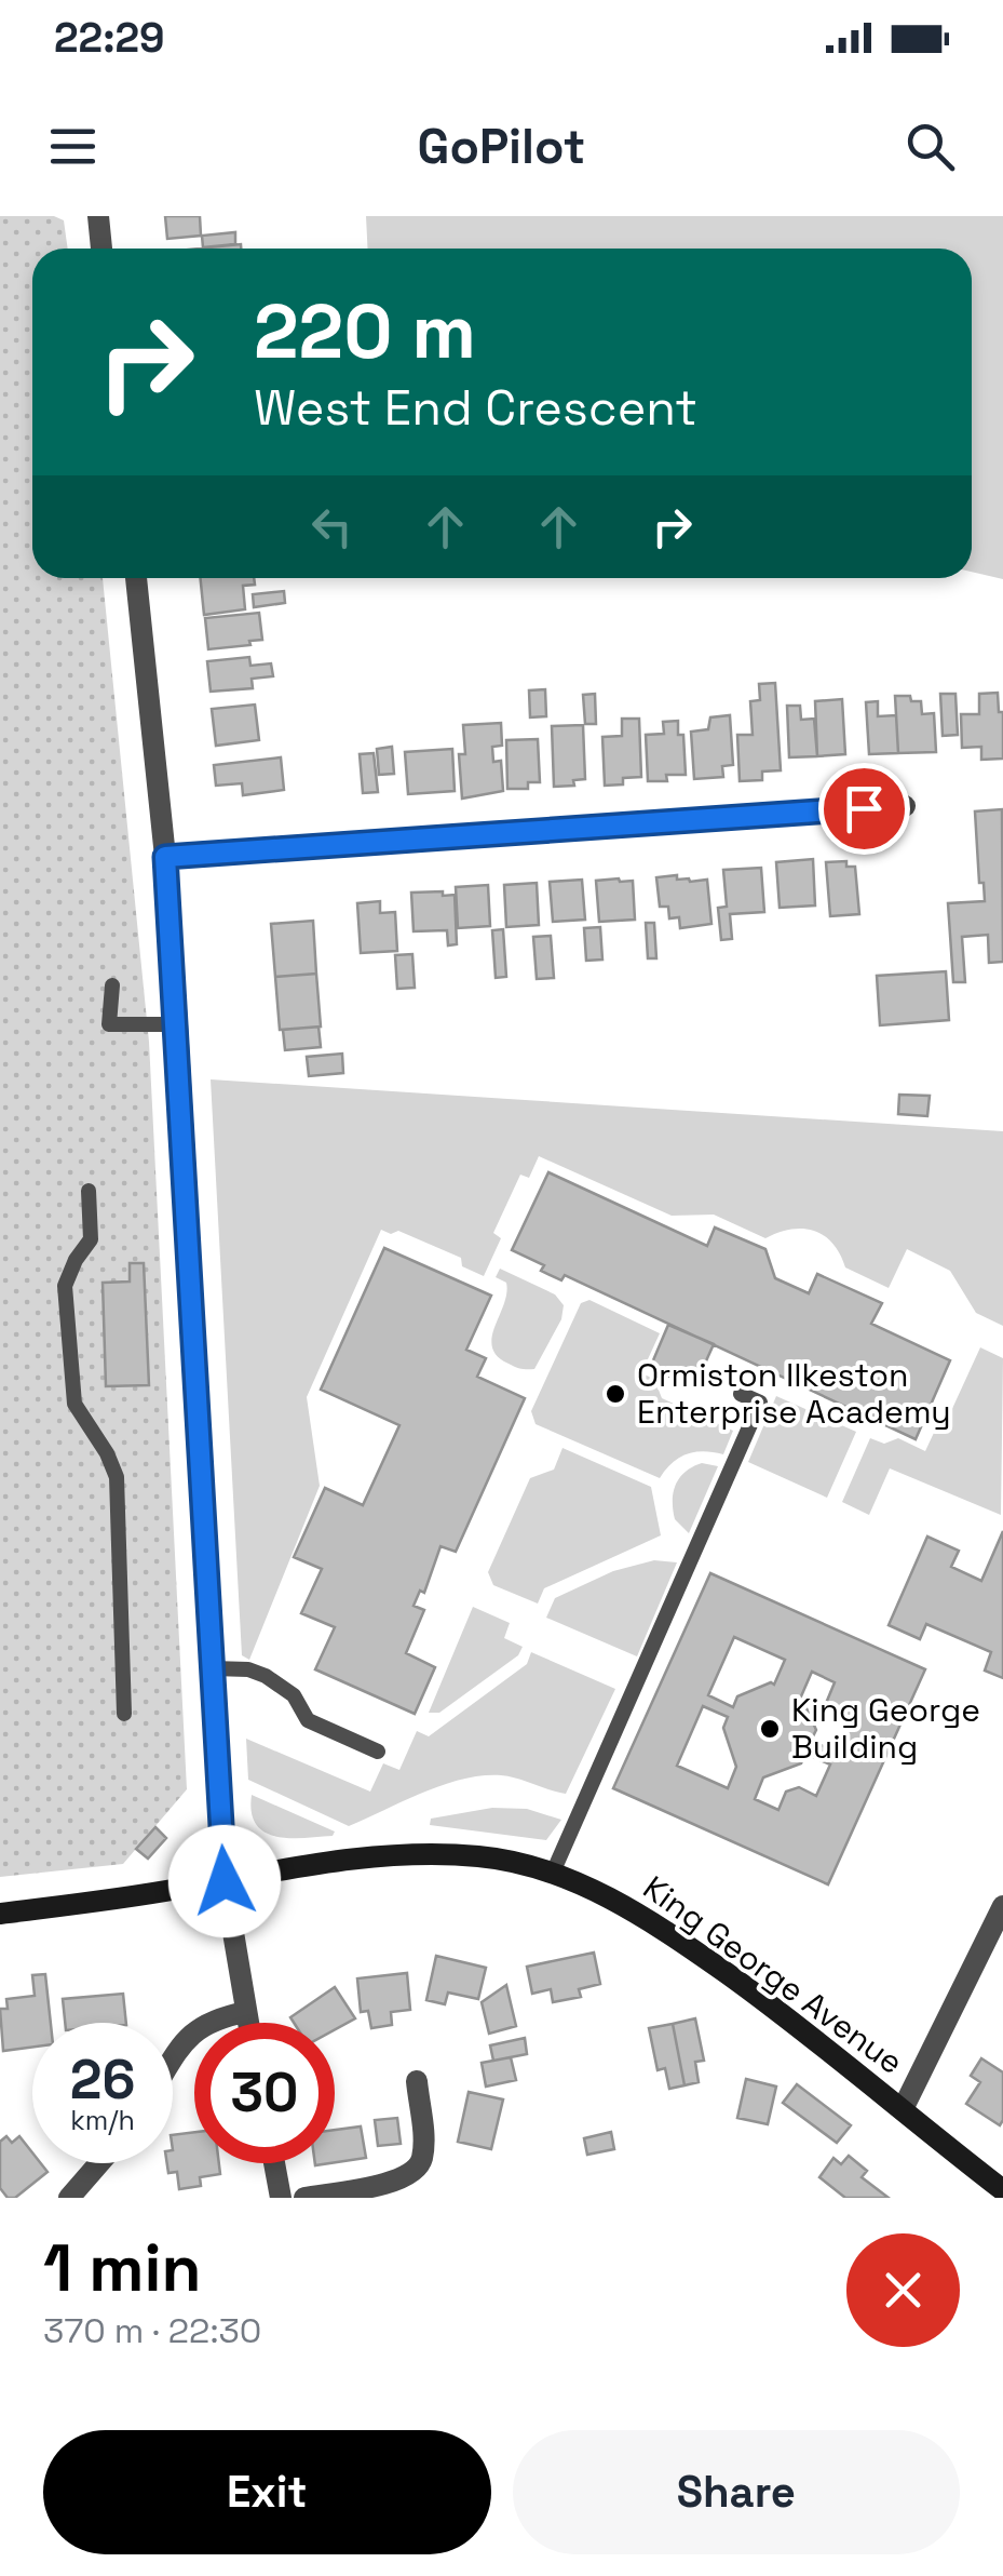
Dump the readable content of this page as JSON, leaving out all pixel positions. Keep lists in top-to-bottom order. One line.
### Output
{"streets":{"main road":["King George Avenue"]},"places":["Ormiston Ilkeston Enterprise Academy","King George Building"],"page":{"status":"22:29","header":"GoPilot","turn":["220 m","West End Crescent"],"speed":"26 km/h","limit":"30","heading":["1 min","370 m · 22:30"],"buttons":["Exit","Share"]}}
